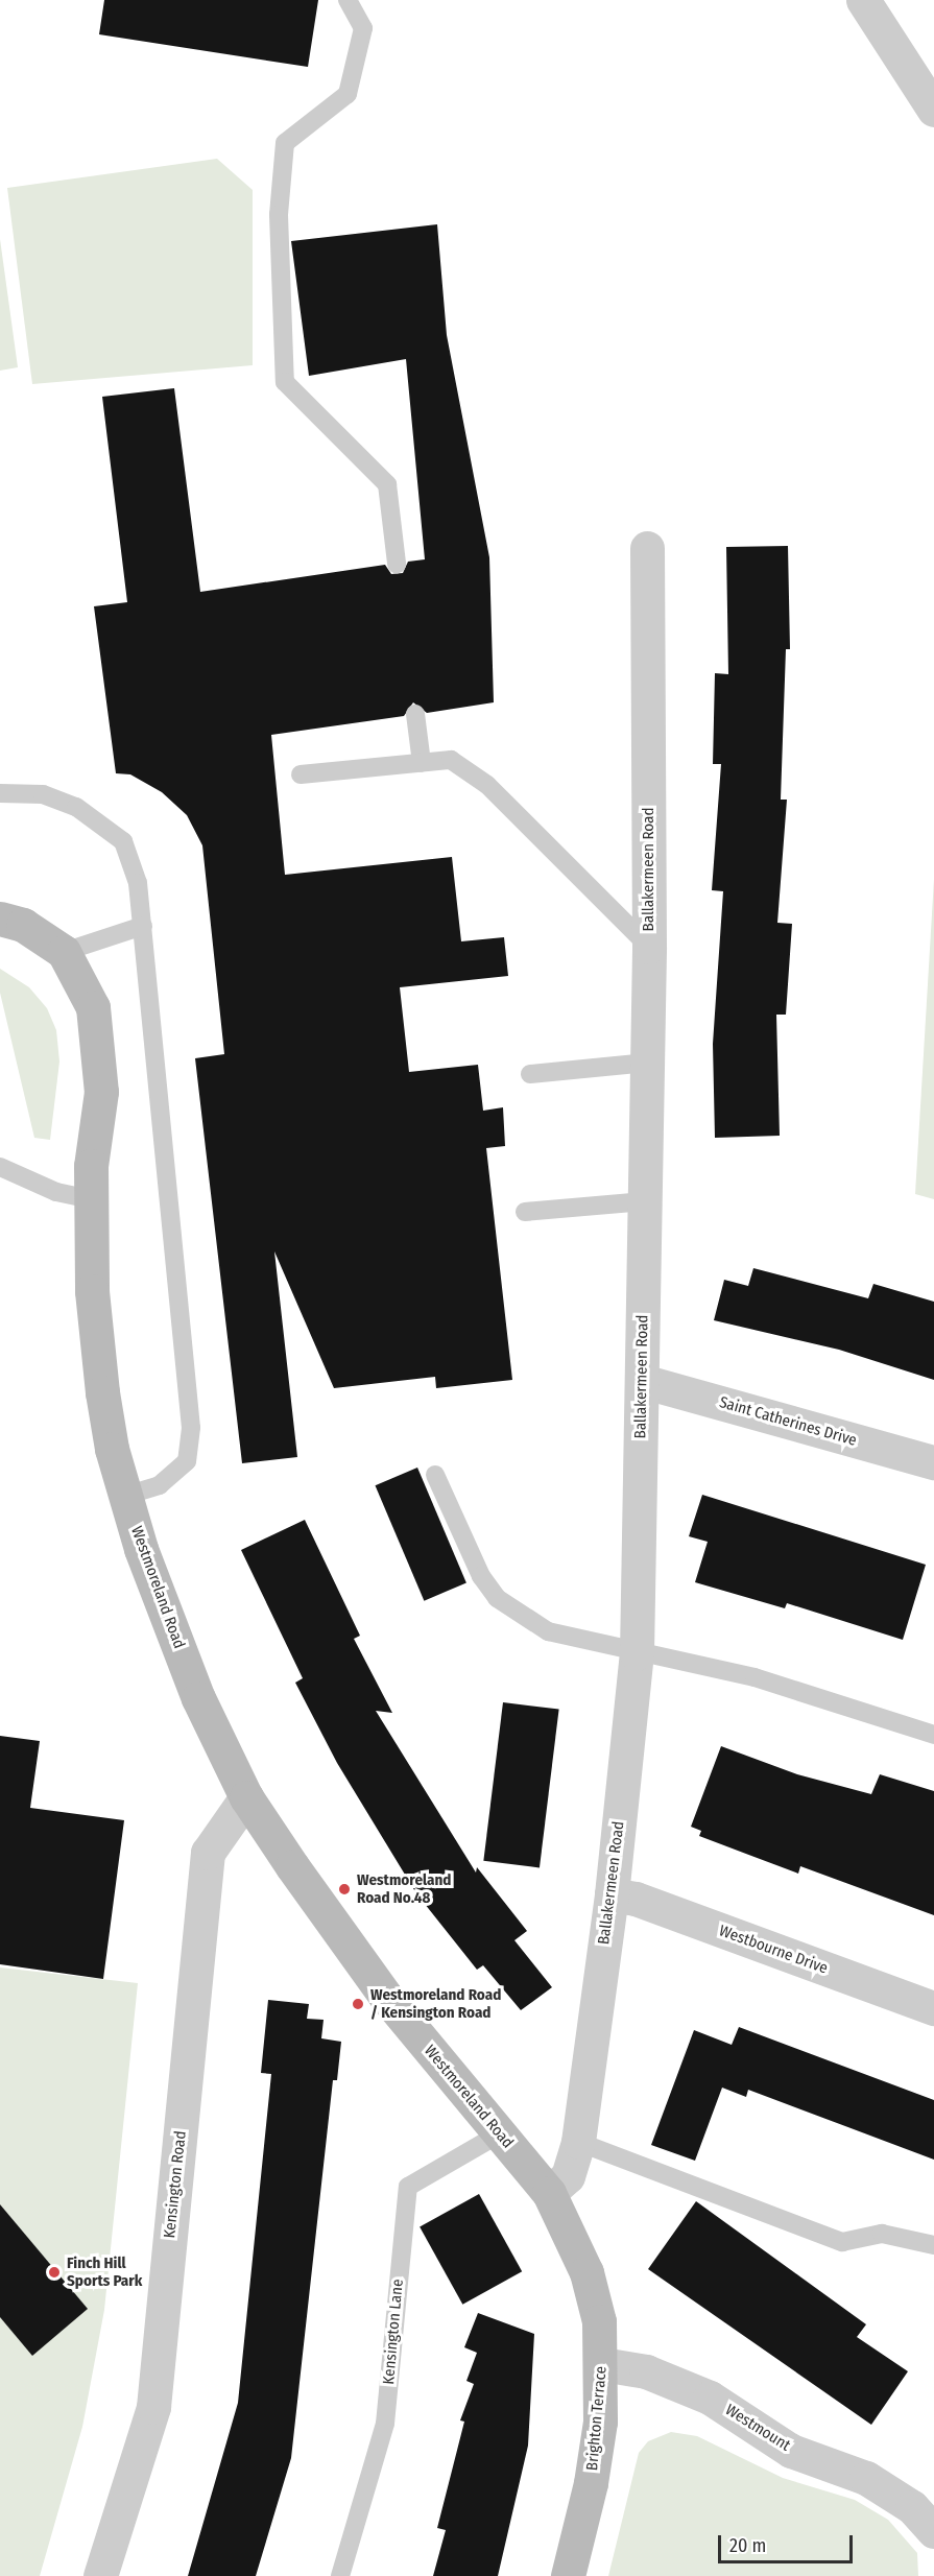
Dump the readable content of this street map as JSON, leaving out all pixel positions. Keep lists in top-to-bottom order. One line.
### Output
{"streets":{"main road":["Westmoreland Road","Brighton Terrace"],"street":["Ballakermeen Road","Saint Catherines Drive","Westbourne Drive","Kensington Road","Westmount"],"lane":["Kensington Lane"]},"crossings":[["Ballakermeen Road","Saint Catherines Drive"],["Ballakermeen Road","Westmoreland Road"],["Ballakermeen Road","Westbourne Drive"],["Ballakermeen Road","Brighton Terrace"],["Westmoreland Road","Kensington Road"],["Westmoreland Road","Kensington Lane"],["Westmoreland Road","Brighton Terrace"],["Brighton Terrace","Westmount"]],"places":["Westmoreland Road No.48","Westmoreland Road / Kensington Road","Finch Hill Sports Park"],"scale_bar":"20 m"}
